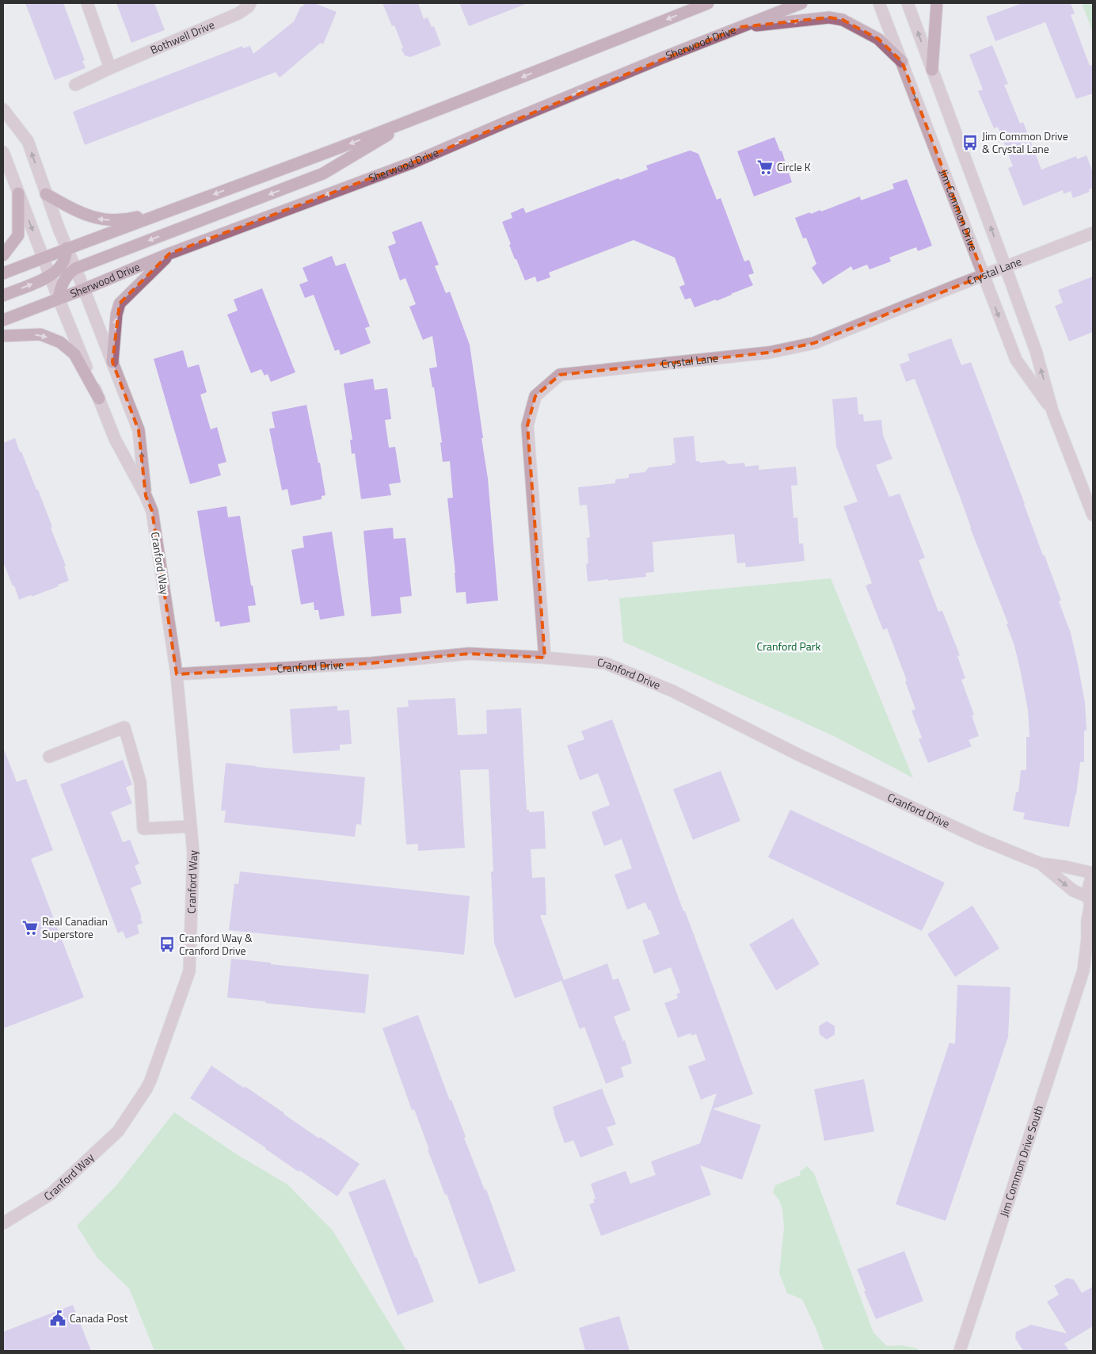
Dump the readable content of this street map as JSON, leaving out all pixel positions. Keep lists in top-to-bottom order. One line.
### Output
{"streets":{"main road":["Sherwood Drive"],"street":["Bothwell Drive","Jim Common Drive","Crystal Lane","Cranford Way","Cranford Drive","Jim Common Drive South"]},"crossings":[["Sherwood Drive","Cranford Way"],["Jim Common Drive","Crystal Lane"],["Crystal Lane","Cranford Drive"],["Cranford Way","Cranford Drive"],["Cranford Drive","Jim Common Drive South"]],"parks":["Cranford Park"],"places":{"bus stop":["Jim Common Drive & Crystal Lane","Cranford Way & Cranford Drive"],"supermarket":["Circle K","Real Canadian Superstore"],"public building":["Canada Post"]}}
